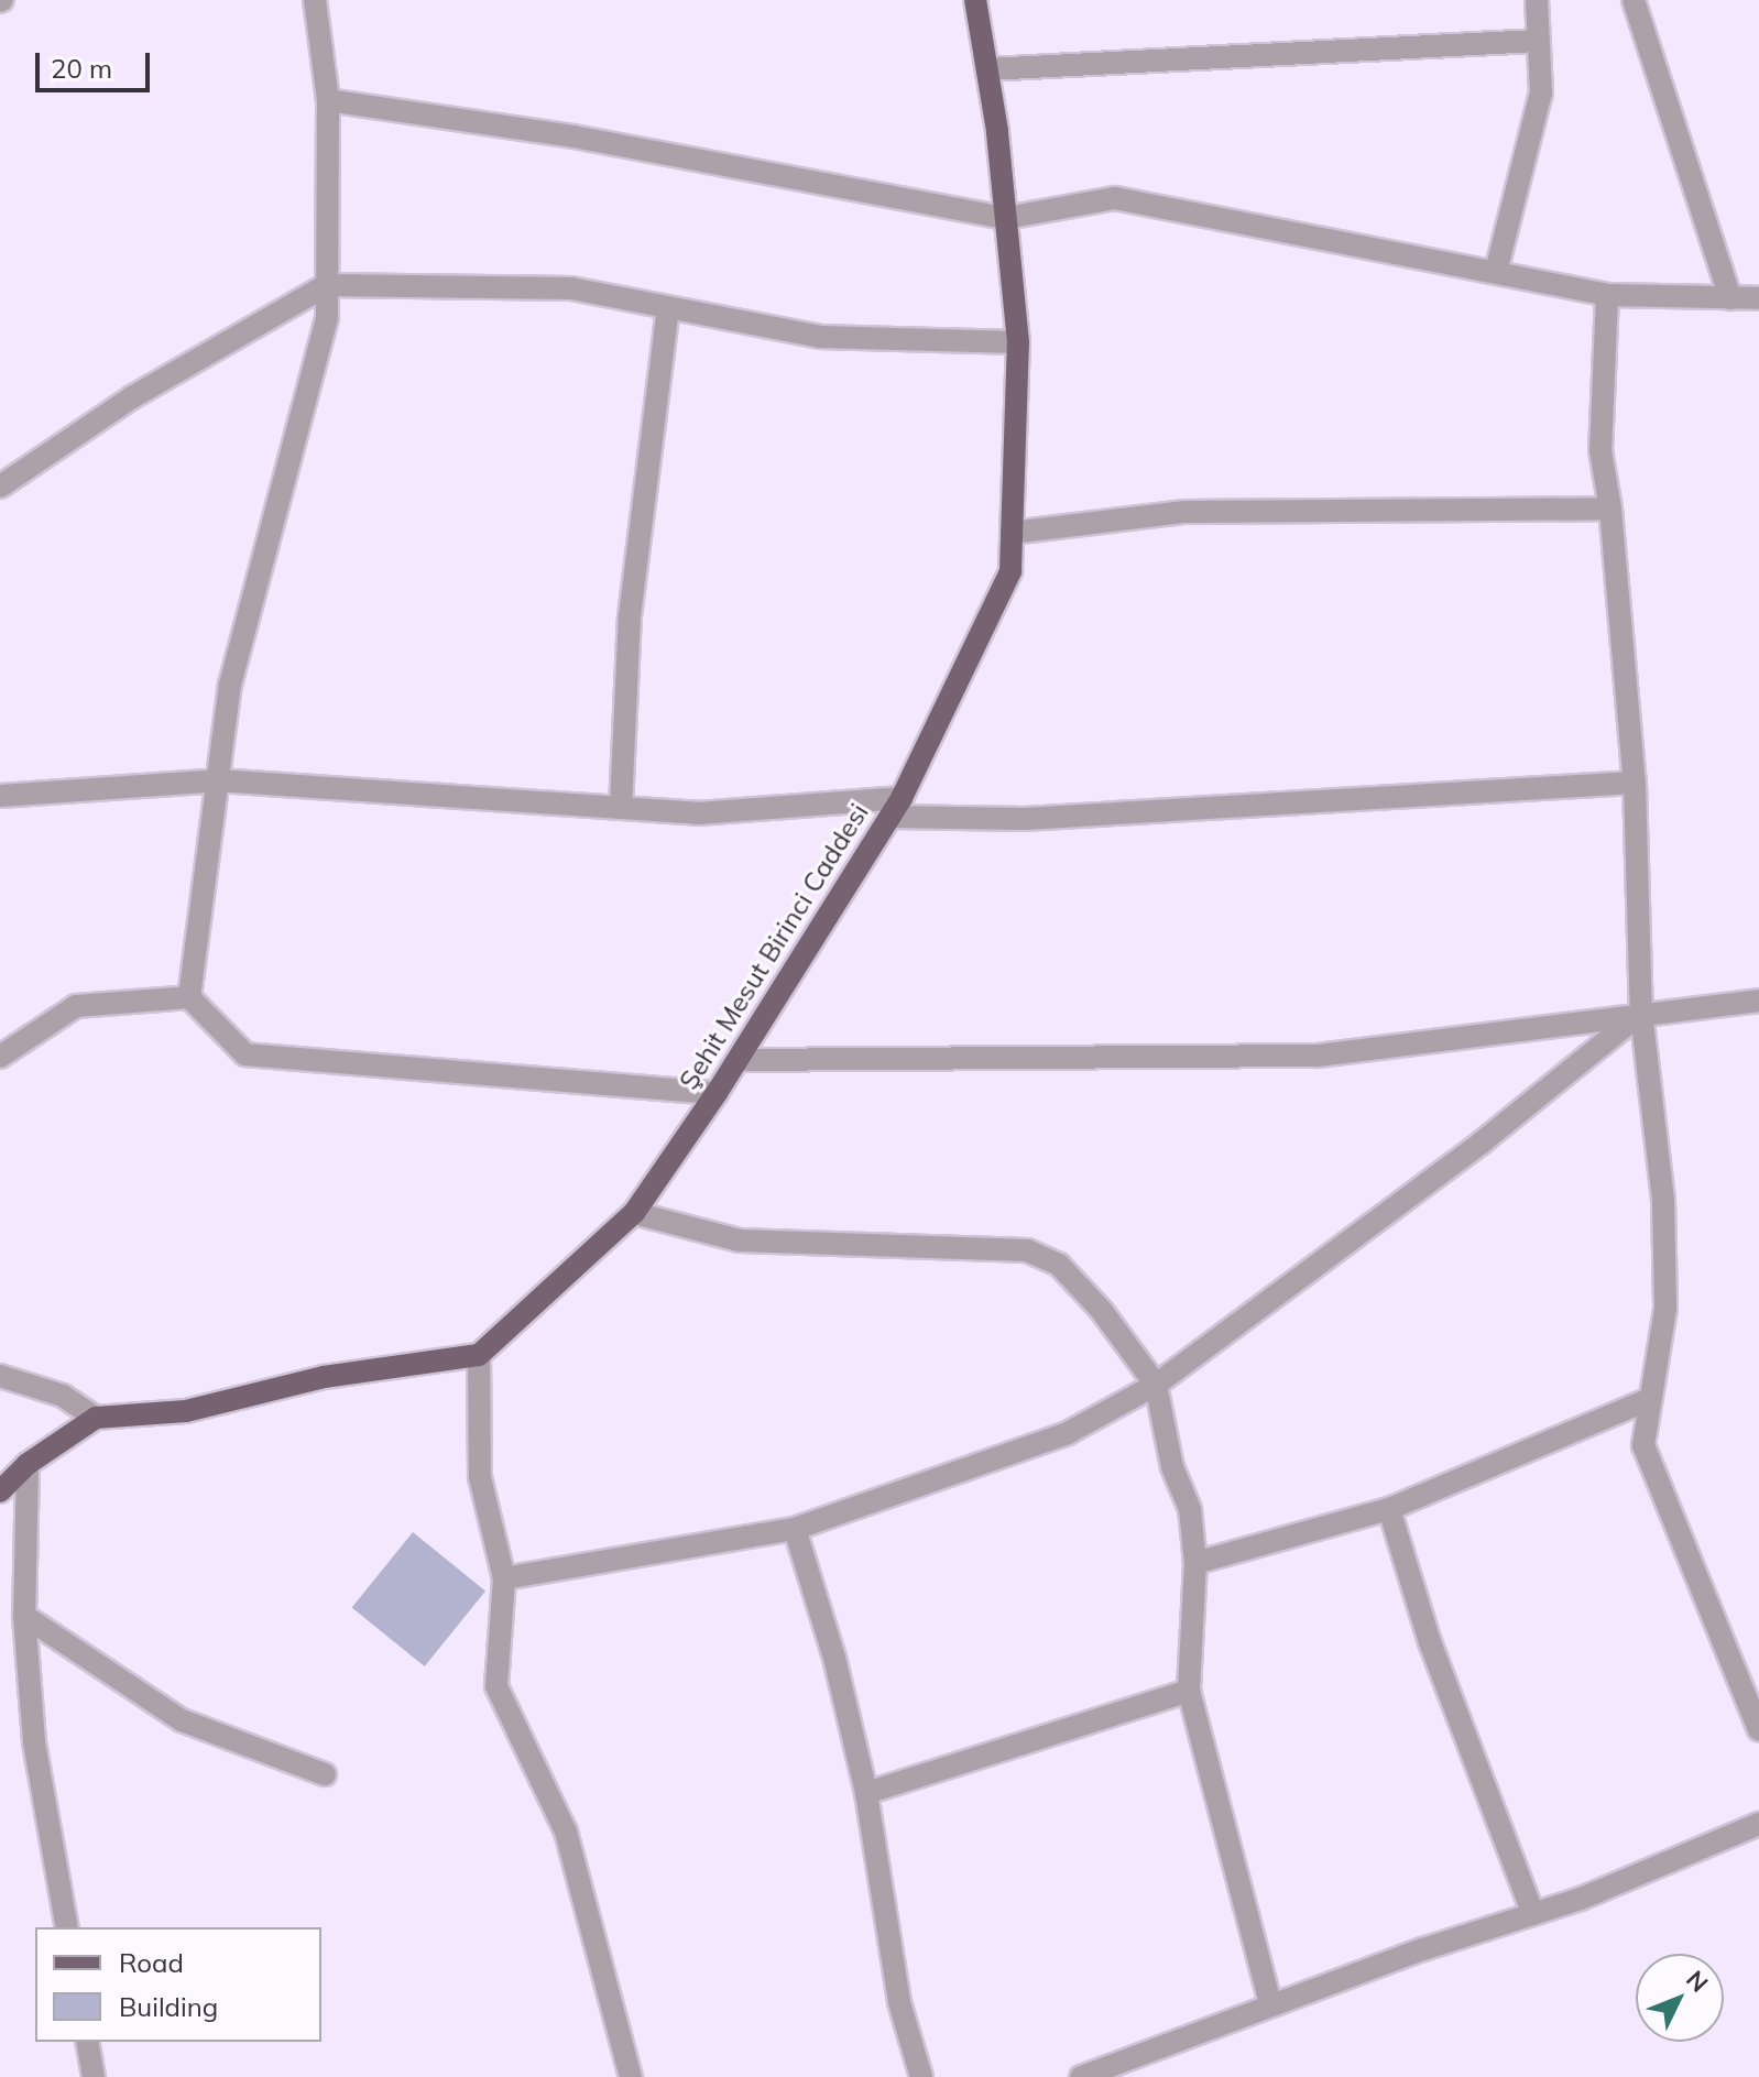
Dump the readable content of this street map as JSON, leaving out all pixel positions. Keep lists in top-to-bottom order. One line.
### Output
{"streets":{"main road":["Şehit Mesut Birinci Caddesi"]},"legend":["Road","Building"],"scale_bar":"20 m","north":"top right"}
